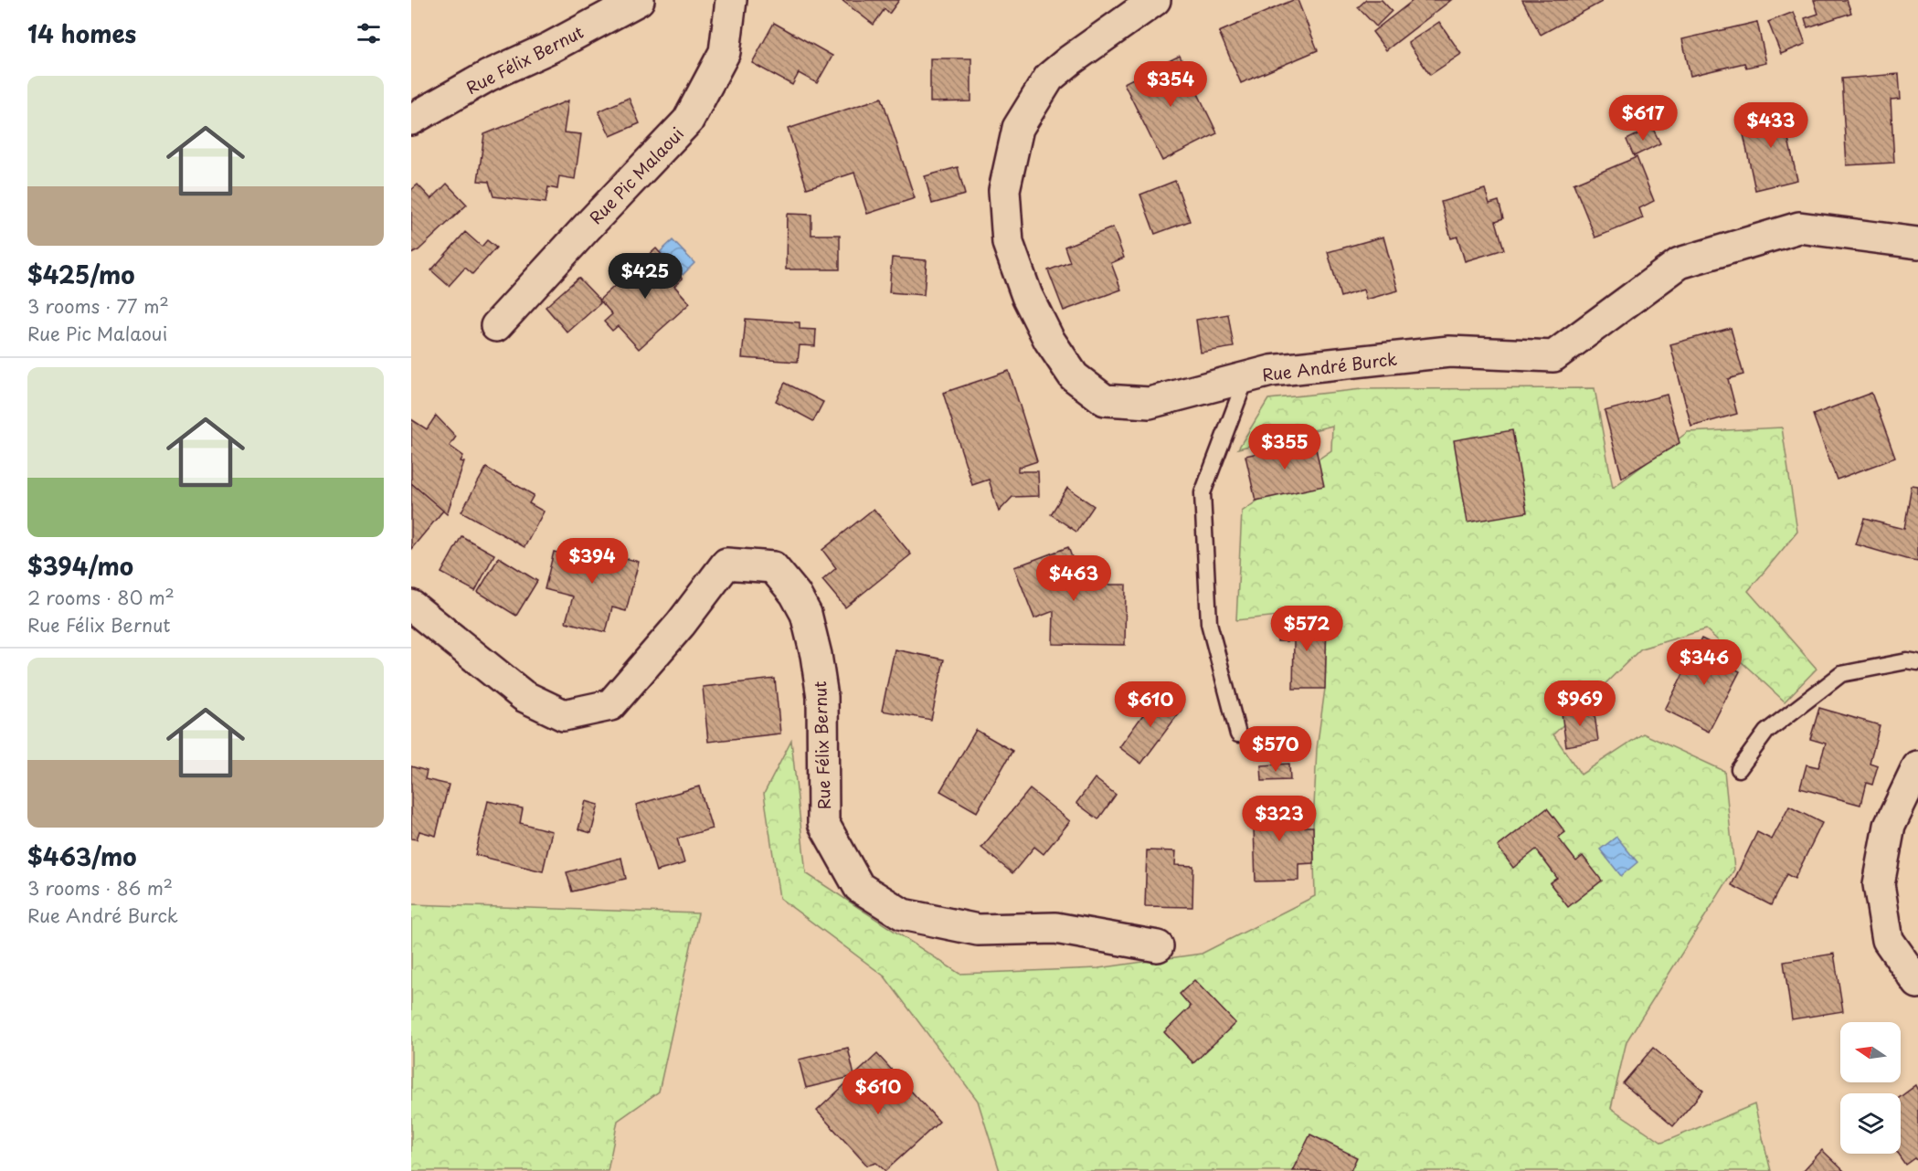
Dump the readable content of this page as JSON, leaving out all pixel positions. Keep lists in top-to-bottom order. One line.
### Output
{"streets":{"street":["Rue Félix Bernut","Rue Pic Malaoui","Rue André Burck"]},"north":"left","page":{"heading":"14 homes","price":["$354","$617","$433","$425","$355","$394","$463","$572","$346","$969","$610","$570","$323","$610"],"list":[{"name":"$425/mo","note":"3 rooms · 77 m² · Rue Pic Malaoui"},{"name":"$394/mo","note":"2 rooms · 80 m² · Rue Félix Bernut"},{"name":"$463/mo","note":"3 rooms · 86 m² · Rue André Burck"}]}}
